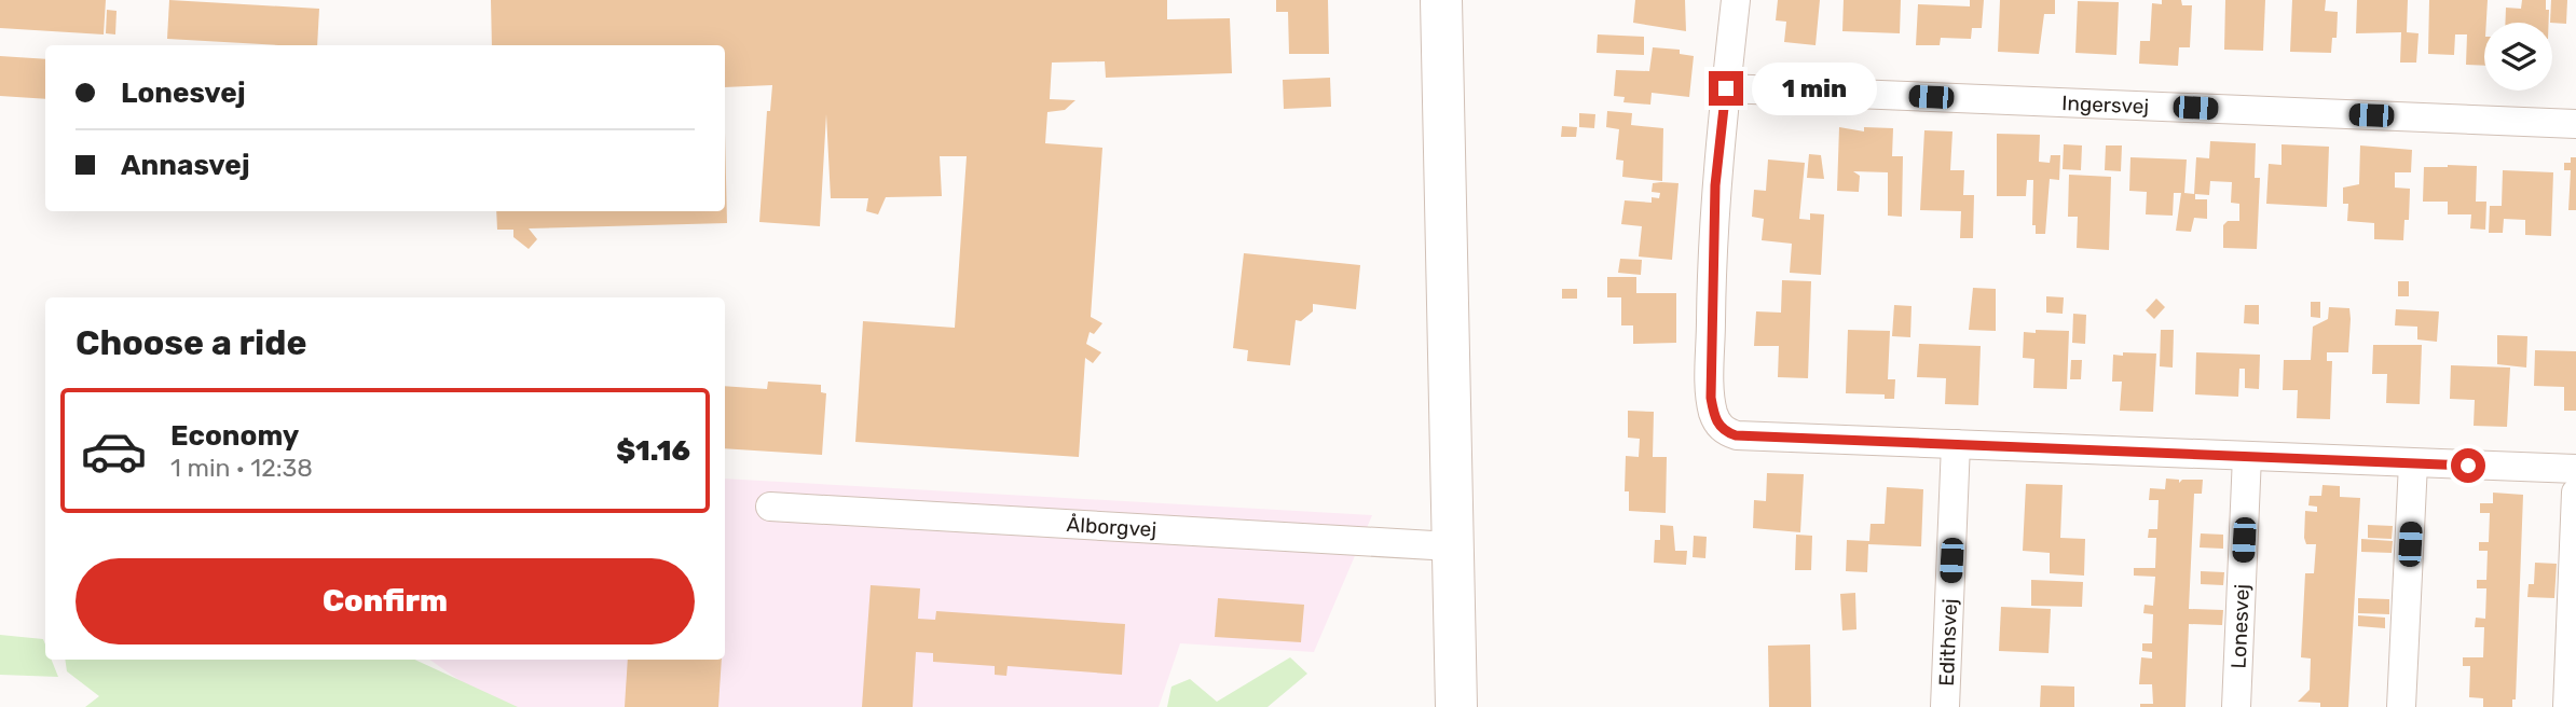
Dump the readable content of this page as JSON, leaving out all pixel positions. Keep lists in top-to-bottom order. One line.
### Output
{"streets":{"street":["Ingersvej","Ålborgvej","Lonesvej","Edithsvej"]},"page":{"banner":["Lonesvej","Annasvej"],"bubble":"1 min","heading":"Choose a ride","list":[{"name":"Economy","note":"1 min · 12:38","value":"$1.16"}],"buttons":"Confirm"}}
